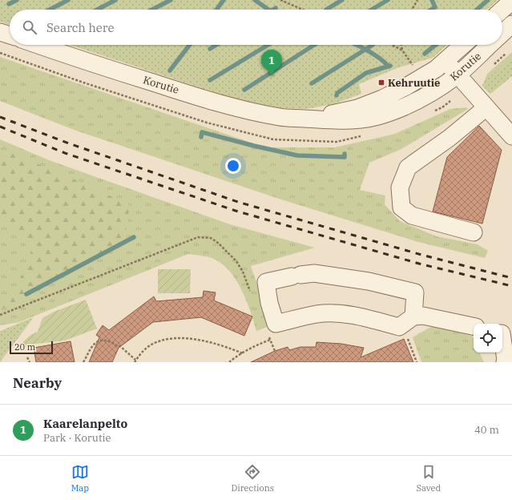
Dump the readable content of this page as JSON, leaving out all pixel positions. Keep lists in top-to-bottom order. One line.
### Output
{"streets":{"street":["Korutie"]},"places":{"transit":["Kehruutie"]},"scale_bar":"20 m","page":{"search":"Search here","pins":"1","scale":"20 m","heading":"Nearby","list":[{"mark":"1","name":"Kaarelanpelto","note":"Park · Korutie","value":"40 m"}],"nav":["Map","Directions","Saved"]}}
